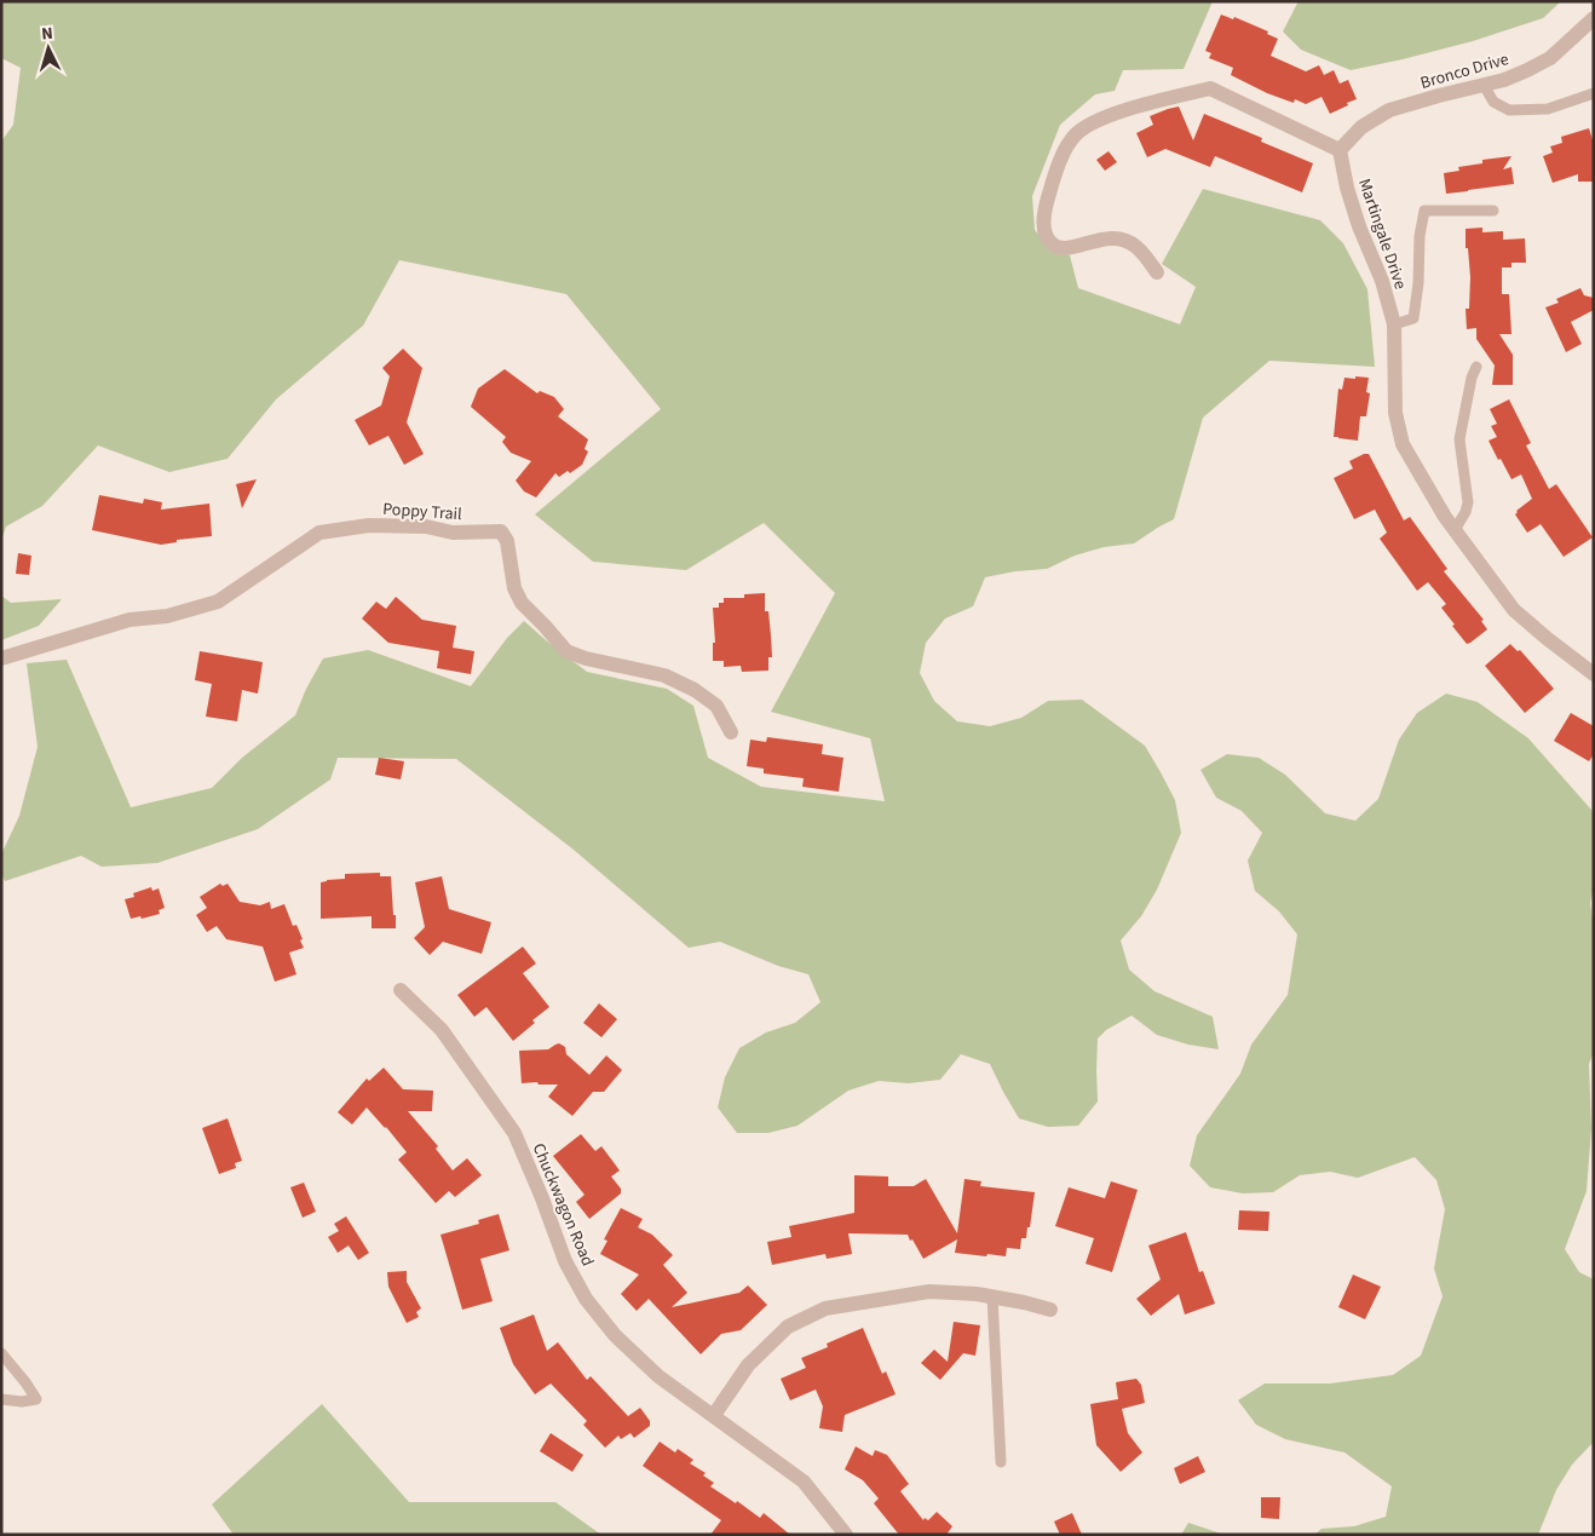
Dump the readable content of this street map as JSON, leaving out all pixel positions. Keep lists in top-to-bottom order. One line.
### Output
{"streets":{"street":["Bronco Drive","Martingale Drive","Poppy Trail","Chuckwagon Road"]},"crossings":[["Bronco Drive","Martingale Drive"]],"north":"top"}
